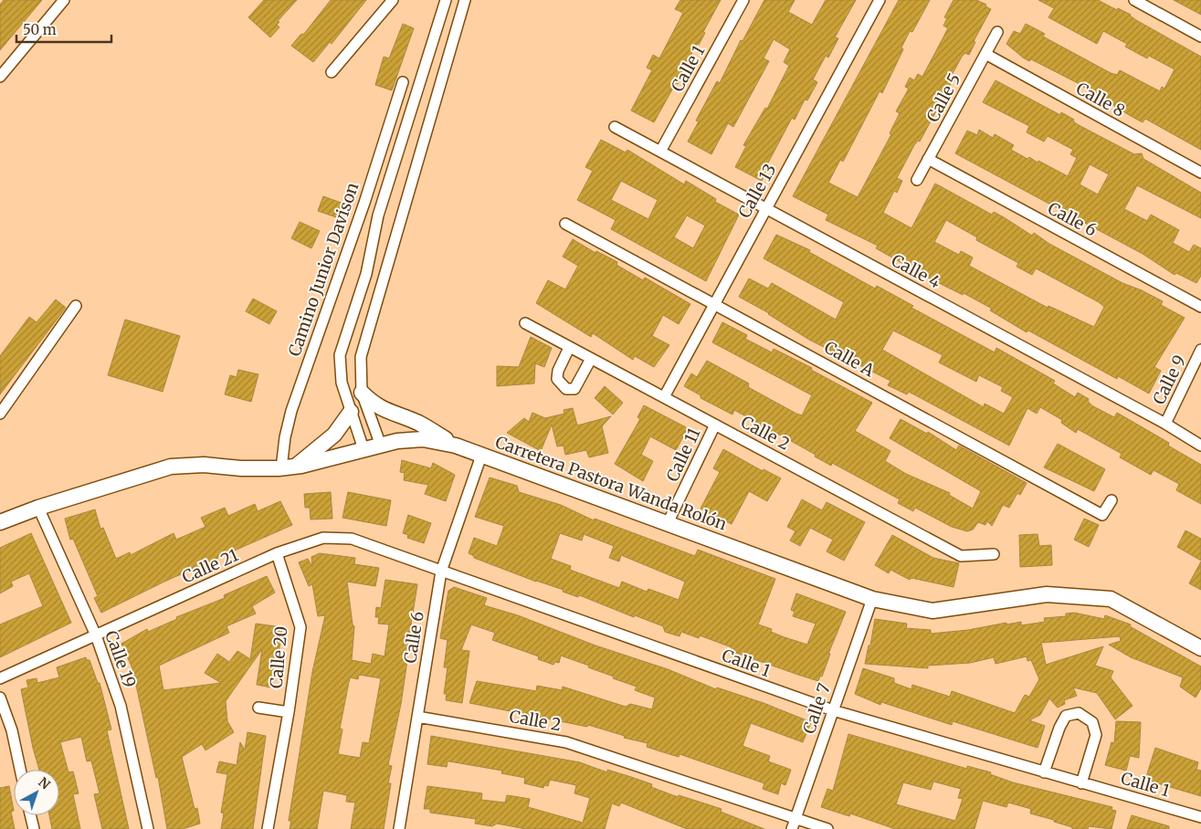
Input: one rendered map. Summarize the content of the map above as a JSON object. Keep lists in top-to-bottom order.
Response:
{
  "streets": {
    "street": [
      "Calle 1",
      "Calle 5",
      "Calle 8",
      "Calle 13",
      "Calle 6",
      "Camino Junior Davison",
      "Calle 4",
      "Calle A",
      "Calle 9",
      "Calle 2",
      "Calle 11",
      "Carretera Pastora Wanda Rolón",
      "Calle 21",
      "Calle 20",
      "Calle 19",
      "Calle 7"
    ]
  },
  "crossings": [
    ["Calle 1", "Calle 6"],
    ["Calle 1", "Calle 4"],
    ["Calle 1", "Calle 21"],
    ["Calle 1", "Calle 7"],
    ["Calle 5", "Calle 8"],
    ["Calle 5", "Calle 6"],
    ["Calle 13", "Calle 4"],
    ["Calle 13", "Calle A"],
    ["Calle 13", "Calle 2"],
    ["Calle 6", "Calle 2"],
    ["Calle 6", "Carretera Pastora Wanda Rolón"],
    ["Calle 6", "Calle 21"],
    ["Camino Junior Davison", "Carretera Pastora Wanda Rolón"],
    ["Calle 4", "Calle 9"],
    ["Calle 2", "Calle 11"],
    ["Calle 2", "Calle 7"],
    ["Calle 11", "Carretera Pastora Wanda Rolón"],
    ["Carretera Pastora Wanda Rolón", "Calle 19"],
    ["Carretera Pastora Wanda Rolón", "Calle 7"],
    ["Calle 21", "Calle 20"],
    ["Calle 21", "Calle 19"]
  ],
  "scale_bar": "50 m",
  "north": "top right"
}
